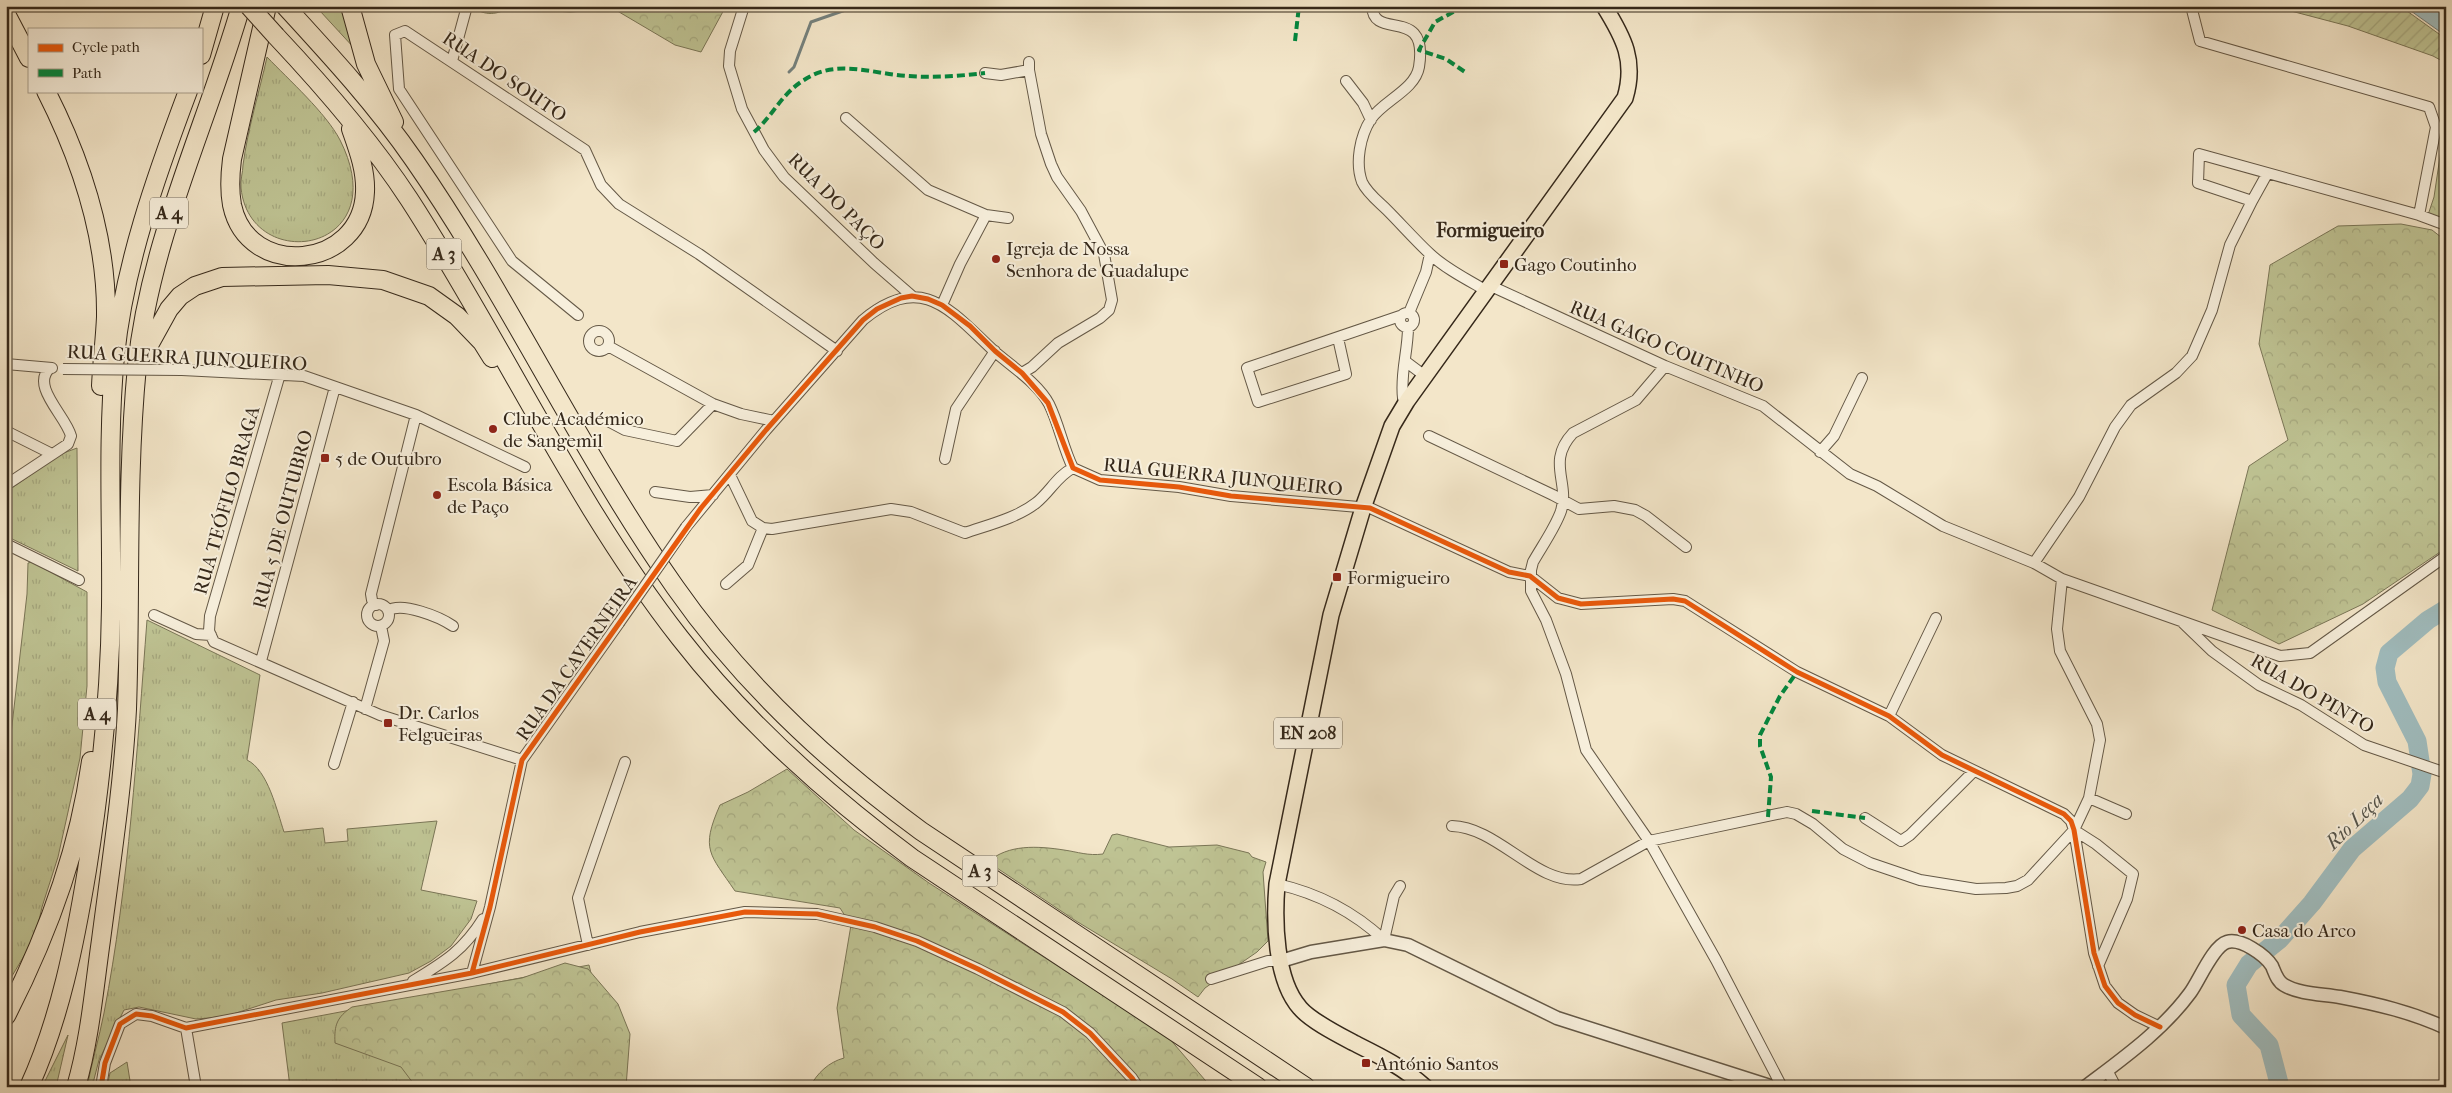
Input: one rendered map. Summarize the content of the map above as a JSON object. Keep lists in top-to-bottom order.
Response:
{
  "streets": {
    "highway": ["A 4", "A 3"],
    "main road": ["EN 208"],
    "street": [
      "RUA DO SOUTO",
      "RUA DO PAÇO",
      "RUA GAGO COUTINHO",
      "RUA GUERRA JUNQUEIRO",
      "RUA TEÓFILO BRAGA",
      "RUA 5 DE OUTUBRO",
      "RUA DA CAVERNEIRA",
      "RUA DO PINTO"
    ]
  },
  "crossings": [
    ["RUA GAGO COUTINHO", "RUA DO PINTO"],
    ["RUA GAGO COUTINHO", "EN 208"],
    ["RUA GUERRA JUNQUEIRO", "RUA TEÓFILO BRAGA"],
    ["RUA GUERRA JUNQUEIRO", "RUA 5 DE OUTUBRO"],
    ["RUA GUERRA JUNQUEIRO", "EN 208"]
  ],
  "districts": ["Formigueiro"],
  "water": ["Rio Leça"],
  "places": {
    "other": [
      "Igreja de Nossa Senhora de Guadalupe",
      "Clube Académico de Sangemil",
      "Escola Básica de Paço",
      "Casa do Arco"
    ],
    "transit": [
      "Gago Coutinho",
      "5 de Outubro",
      "Formigueiro",
      "Dr. Carlos Felgueiras",
      "António Santos"
    ]
  },
  "legend": ["Cycle path", "Path"]
}
